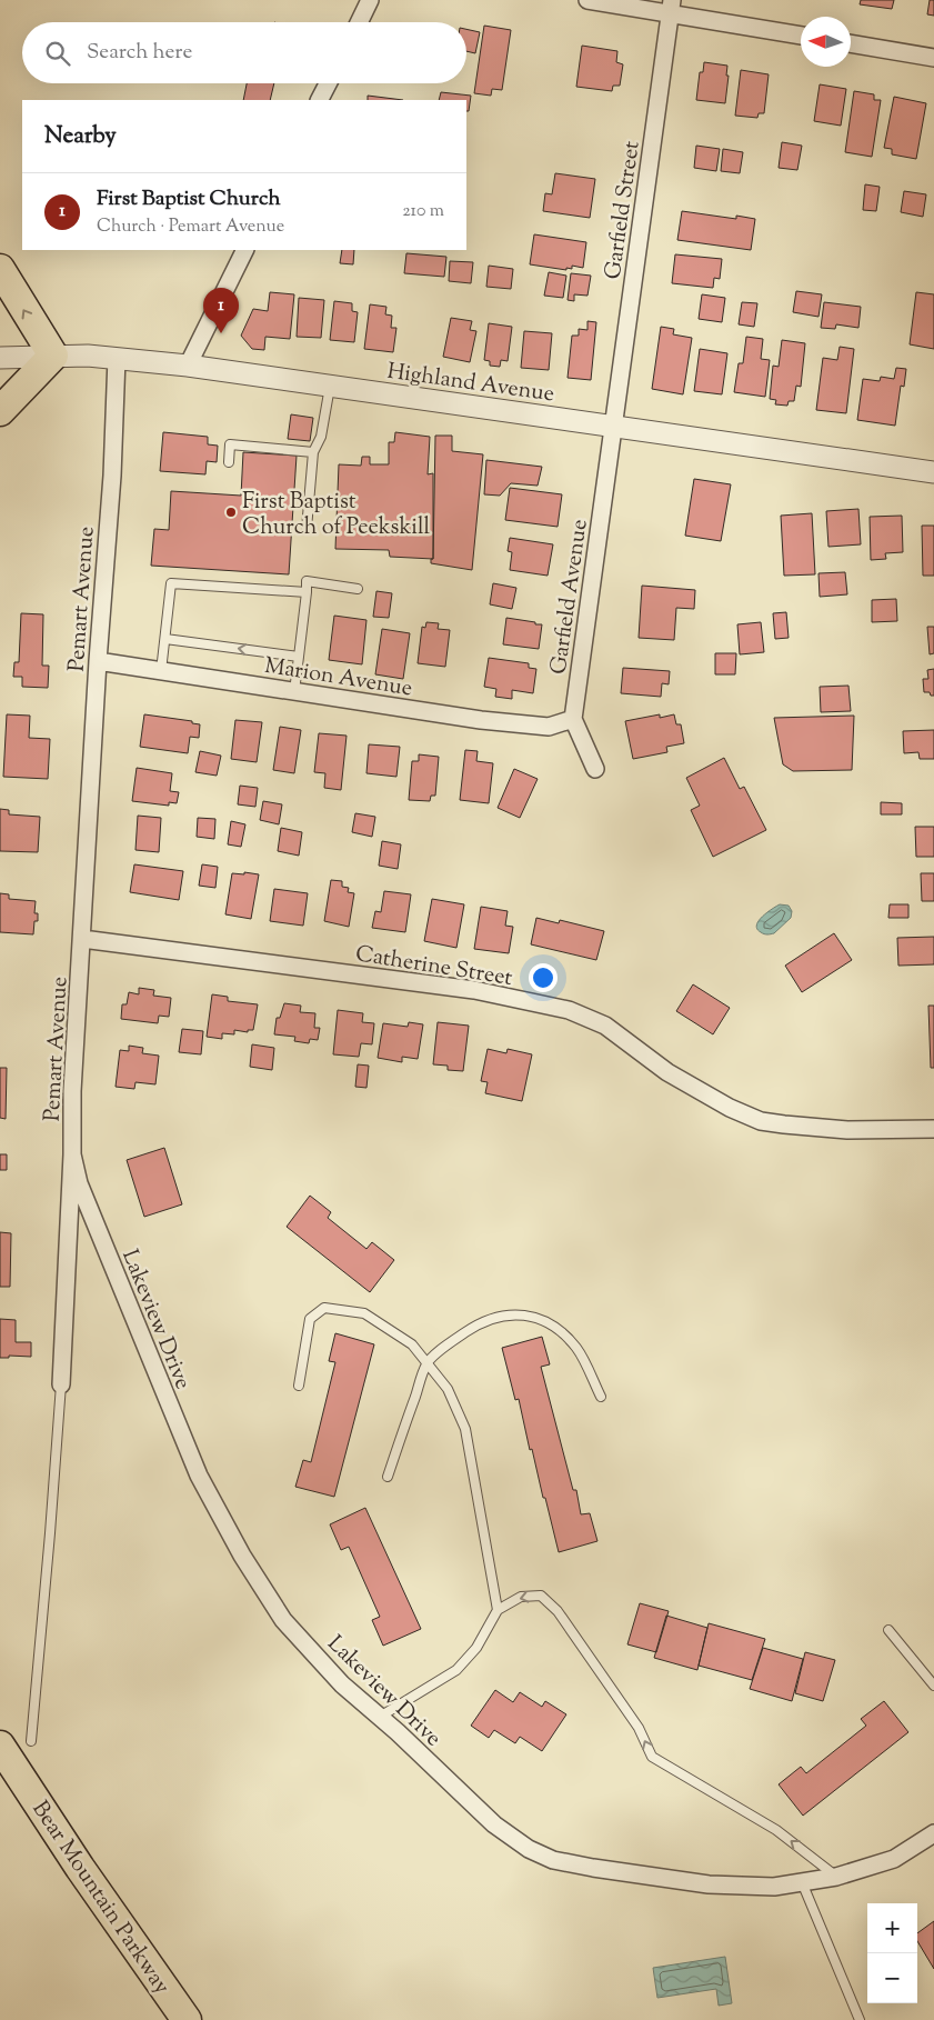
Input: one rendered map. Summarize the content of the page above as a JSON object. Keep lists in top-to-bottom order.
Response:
{
  "streets": {
    "highway": ["Bear Mountain Parkway"],
    "street": [
      "Garfield Street",
      "Highland Avenue",
      "Garfield Avenue",
      "Pemart Avenue",
      "Marion Avenue",
      "Catherine Street",
      "Lakeview Drive"
    ]
  },
  "crossings": [
    ["Garfield Street", "Highland Avenue"],
    ["Garfield Street", "Garfield Avenue"],
    ["Highland Avenue", "Garfield Avenue"],
    ["Highland Avenue", "Pemart Avenue"],
    ["Garfield Avenue", "Marion Avenue"],
    ["Pemart Avenue", "Marion Avenue"],
    ["Pemart Avenue", "Catherine Street"],
    ["Pemart Avenue", "Lakeview Drive"]
  ],
  "places": ["First Baptist Church of Peekskill"],
  "north": "left",
  "page": {
    "search": "Search here",
    "heading": "Nearby",
    "list": [
      {
        "mark": "1",
        "name": "First Baptist Church",
        "note": "Church · Pemart Avenue",
        "value": "210 m"
      }
    ],
    "pins": "1",
    "map_buttons": ["+", "−"]
  }
}
